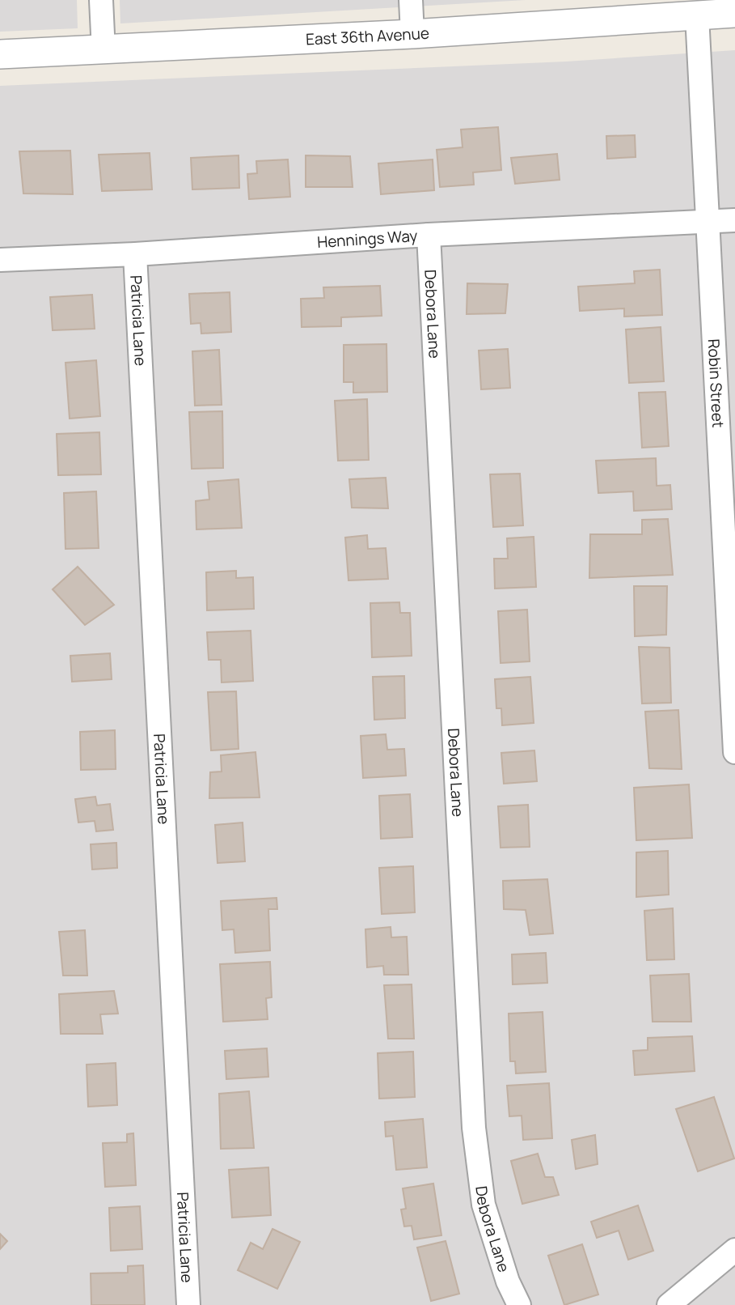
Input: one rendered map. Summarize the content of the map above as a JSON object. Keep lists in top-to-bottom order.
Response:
{
  "streets": {
    "street": [
      "East 36th Avenue",
      "Hennings Way",
      "Debora Lane",
      "Patricia Lane",
      "Robin Street"
    ]
  },
  "crossings": [
    ["East 36th Avenue", "Robin Street"],
    ["Hennings Way", "Debora Lane"],
    ["Hennings Way", "Patricia Lane"],
    ["Hennings Way", "Robin Street"]
  ]
}
